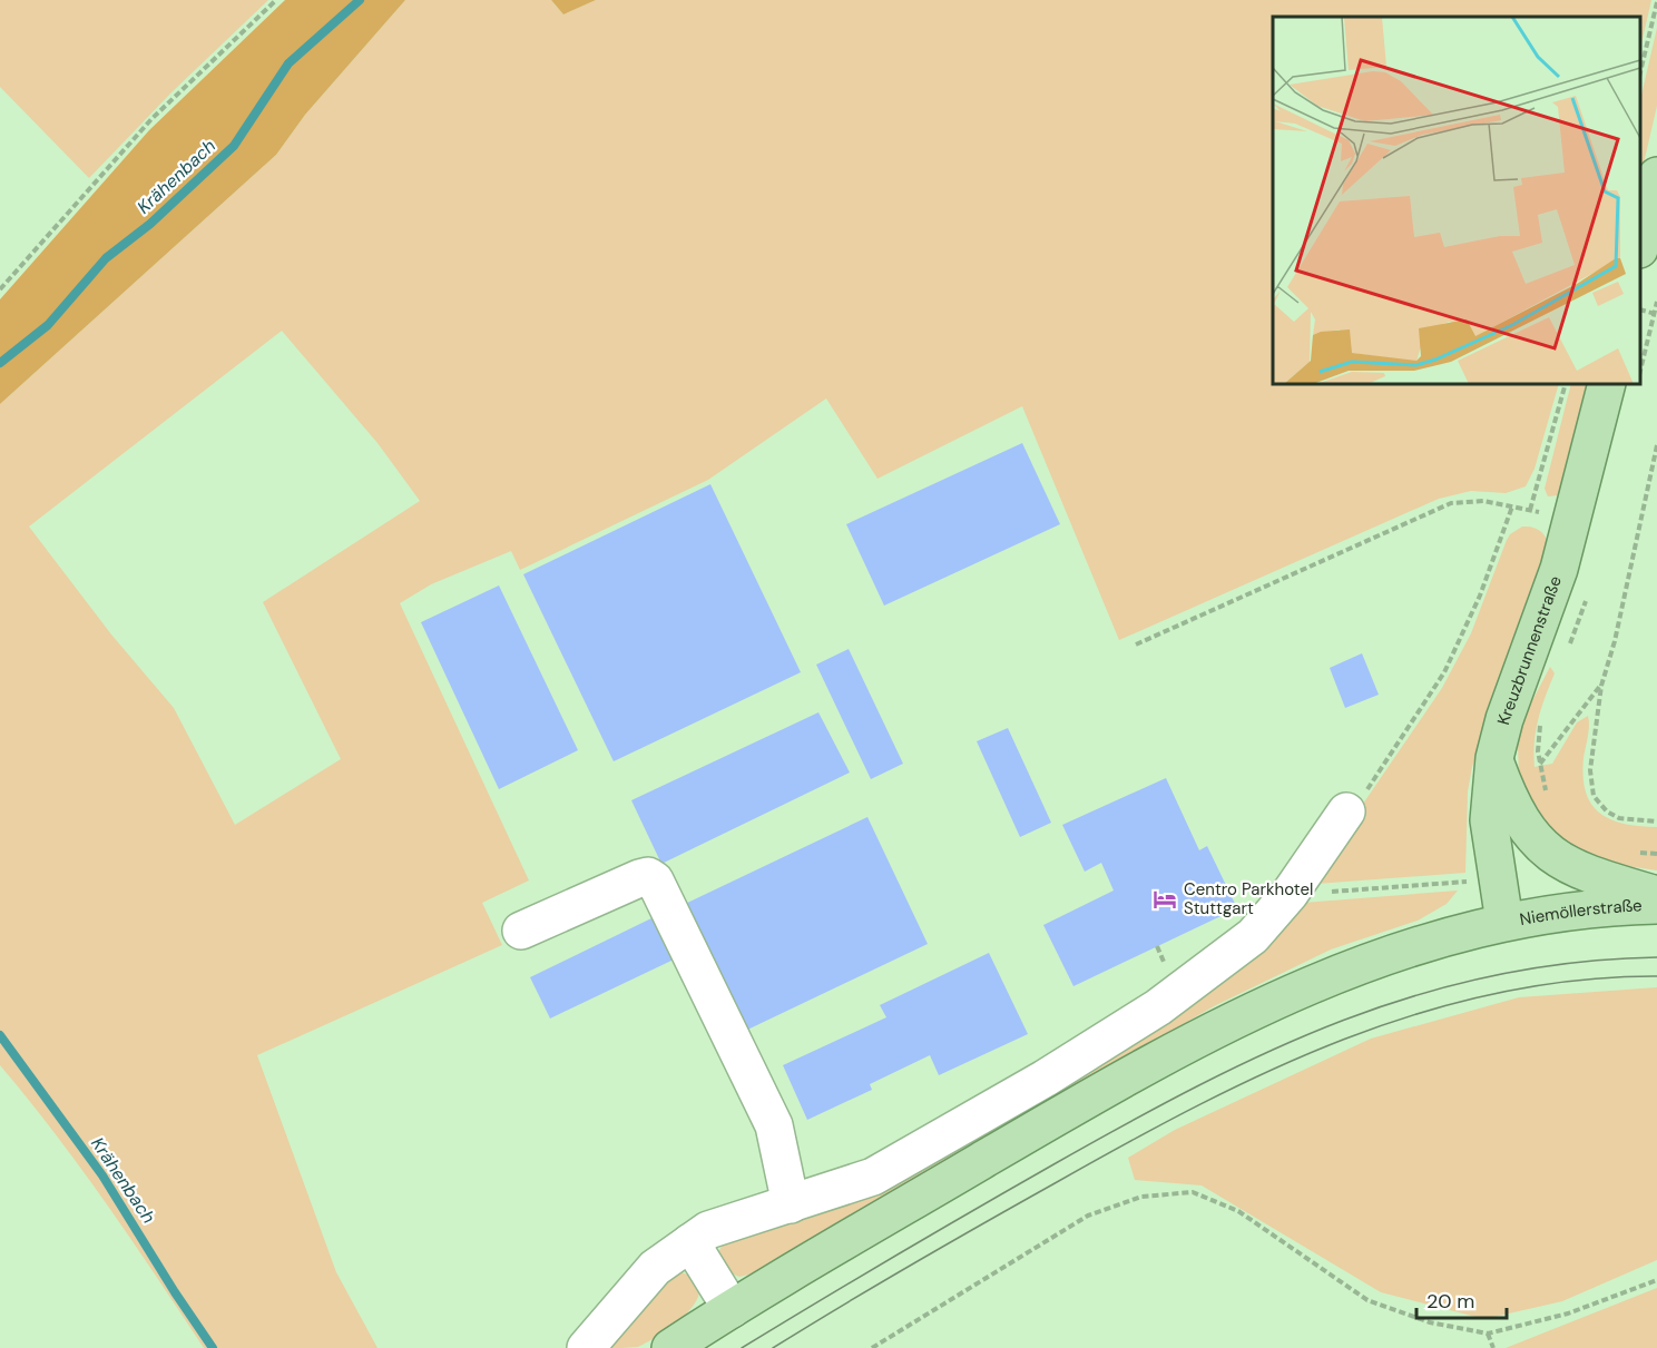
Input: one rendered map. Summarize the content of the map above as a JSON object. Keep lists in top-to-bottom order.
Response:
{
  "streets": {
    "main road": ["Kreuzbrunnenstraße", "Niemöllerstraße"]
  },
  "crossings": [
    ["Kreuzbrunnenstraße", "Niemöllerstraße"]
  ],
  "water": ["Krähenbach"],
  "places": {
    "hotel": ["Centro Parkhotel Stuttgart"]
  },
  "scale_bar": "20 m"
}
